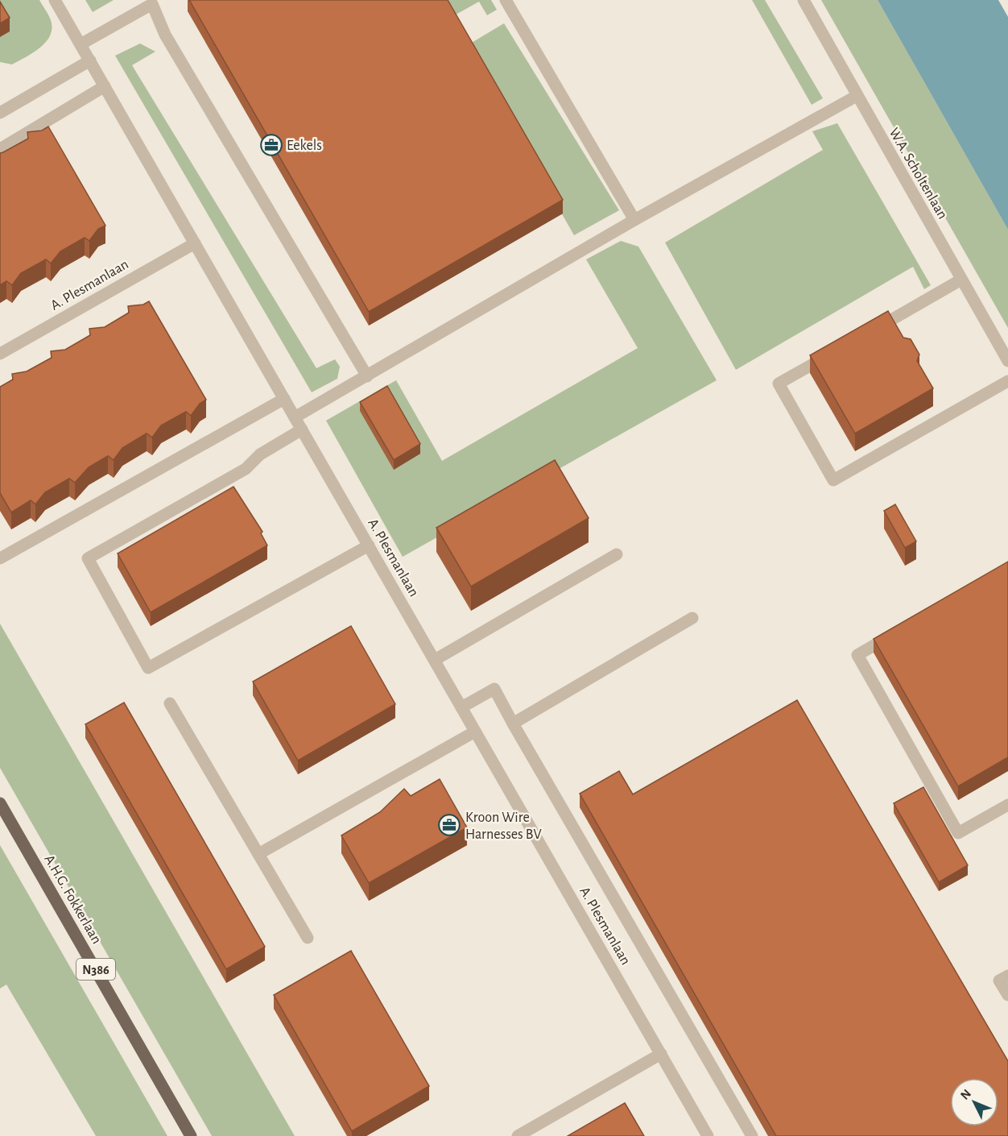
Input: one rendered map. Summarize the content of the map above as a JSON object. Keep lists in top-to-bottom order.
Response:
{
  "streets": {
    "main road": ["A.H.G. Fokkerlaan", "N386"],
    "street": ["W.A. Scholtenlaan", "A. Plesmanlaan"]
  },
  "places": {
    "office": ["Eekels", "Kroon Wire Harnesses BV"]
  },
  "north": "top left"
}
